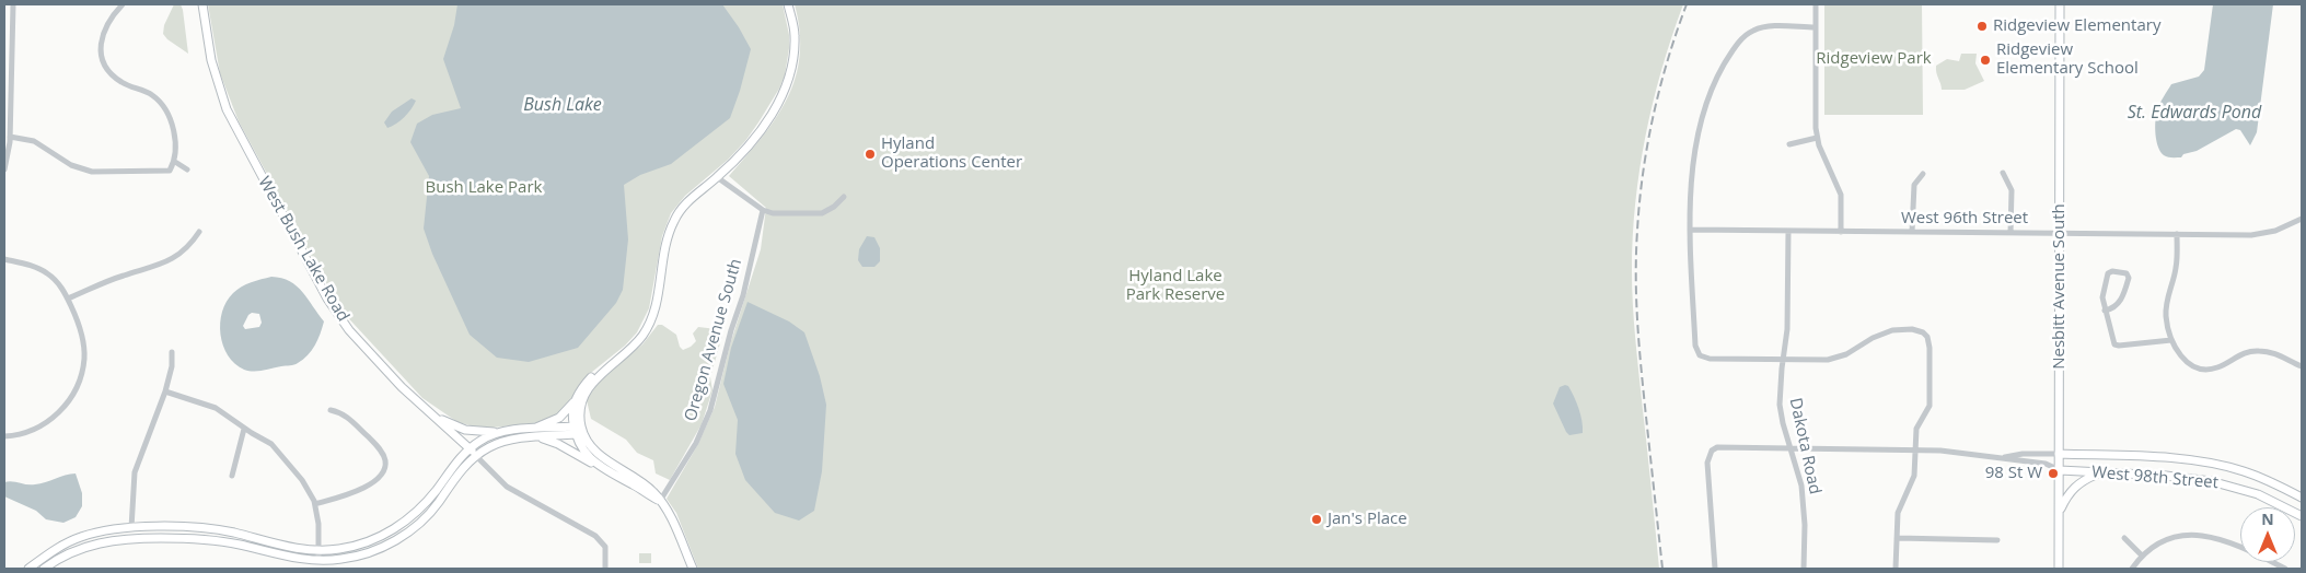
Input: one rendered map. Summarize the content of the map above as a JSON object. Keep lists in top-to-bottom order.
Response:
{
  "streets": {
    "street": [
      "West 96th Street",
      "West Bush Lake Road",
      "Nesbitt Avenue South",
      "Oregon Avenue South",
      "Dakota Road",
      "West 98th Street"
    ]
  },
  "crossings": [
    ["West 96th Street", "Nesbitt Avenue South"],
    ["West 96th Street", "Dakota Road"],
    ["Nesbitt Avenue South", "West 98th Street"],
    ["Dakota Road", "West 98th Street"]
  ],
  "water": ["Bush Lake", "St. Edwards Pond"],
  "parks": ["Ridgeview Park", "Bush Lake Park", "Hyland Lake Park Reserve"],
  "places": [
    "Ridgeview Elementary",
    "Ridgeview Elementary School",
    "Hyland Operations Center",
    "98 St W",
    "Jan's Place"
  ],
  "north": "top"
}
